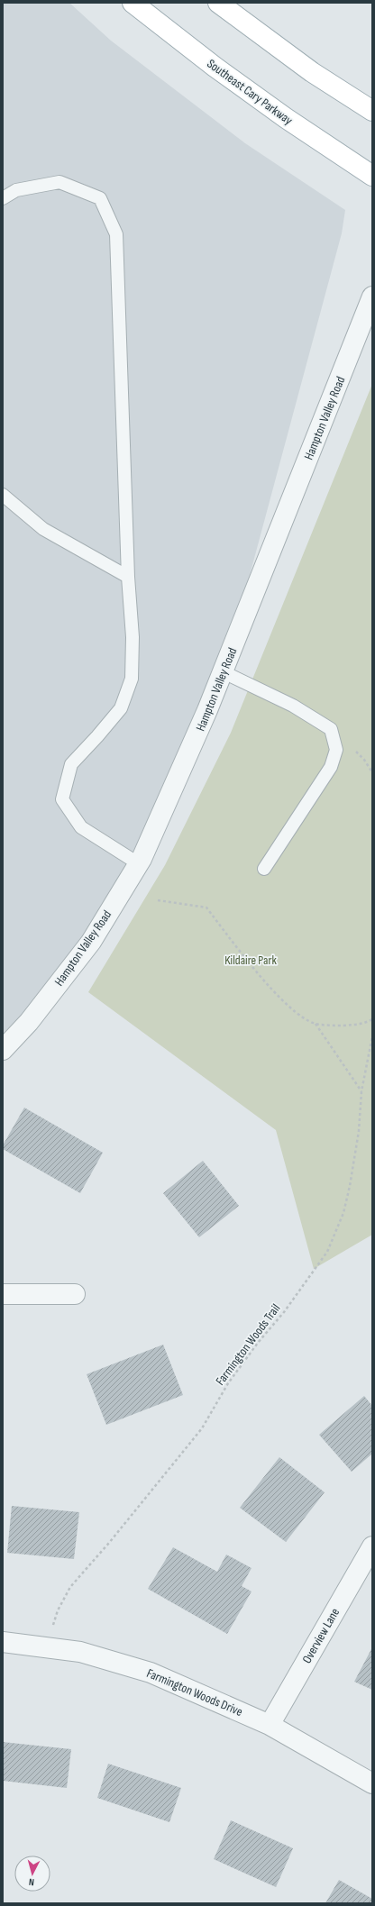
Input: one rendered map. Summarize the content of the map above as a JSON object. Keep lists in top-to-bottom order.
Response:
{
  "streets": {
    "main road": ["Southeast Cary Parkway"],
    "street": ["Hampton Valley Road", "Overview Lane", "Farmington Woods Drive"],
    "path": ["Farmington Woods Trail"]
  },
  "crossings": [
    ["Farmington Woods Trail", "Farmington Woods Drive"],
    ["Overview Lane", "Farmington Woods Drive"]
  ],
  "parks": ["Kildaire Park"],
  "north": "bottom"
}
